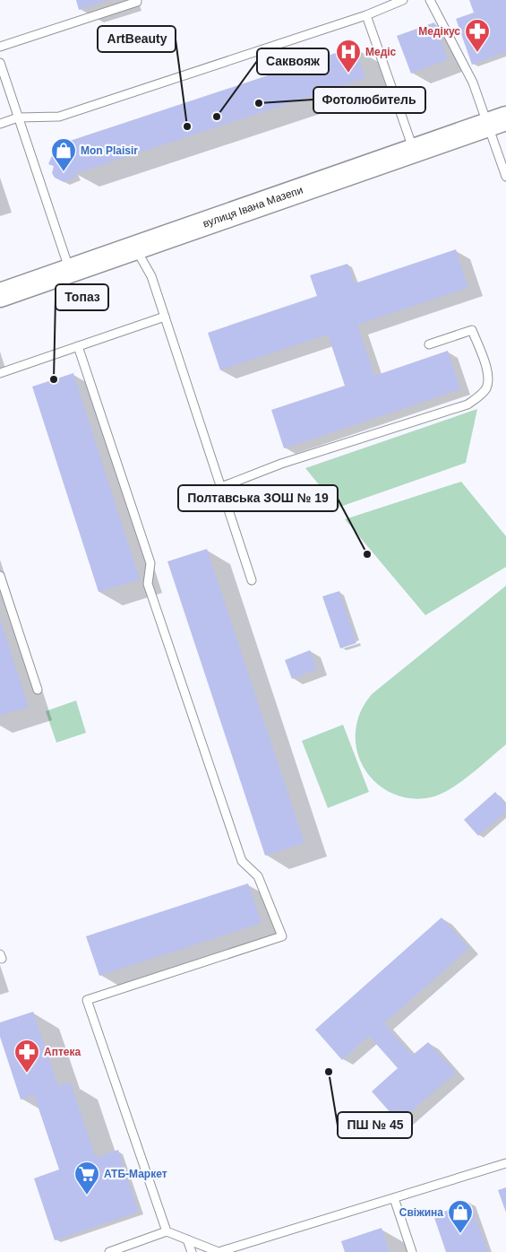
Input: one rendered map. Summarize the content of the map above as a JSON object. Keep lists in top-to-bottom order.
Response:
{
  "streets": {
    "main road": ["вулиця Івана Мазепи"]
  },
  "places": {
    "pharmacy": ["Медікус", "Аптека"],
    "hospital": ["Медіс"],
    "other": [
      "Фотолюбитель",
      "Саквояж",
      "ArtBeauty",
      "Топаз",
      "Полтавська ЗОШ № 19",
      "ПШ № 45"
    ],
    "shop": ["Mon Plaisir", "Свіжина"],
    "supermarket": ["АТБ-Маркет"]
  }
}
